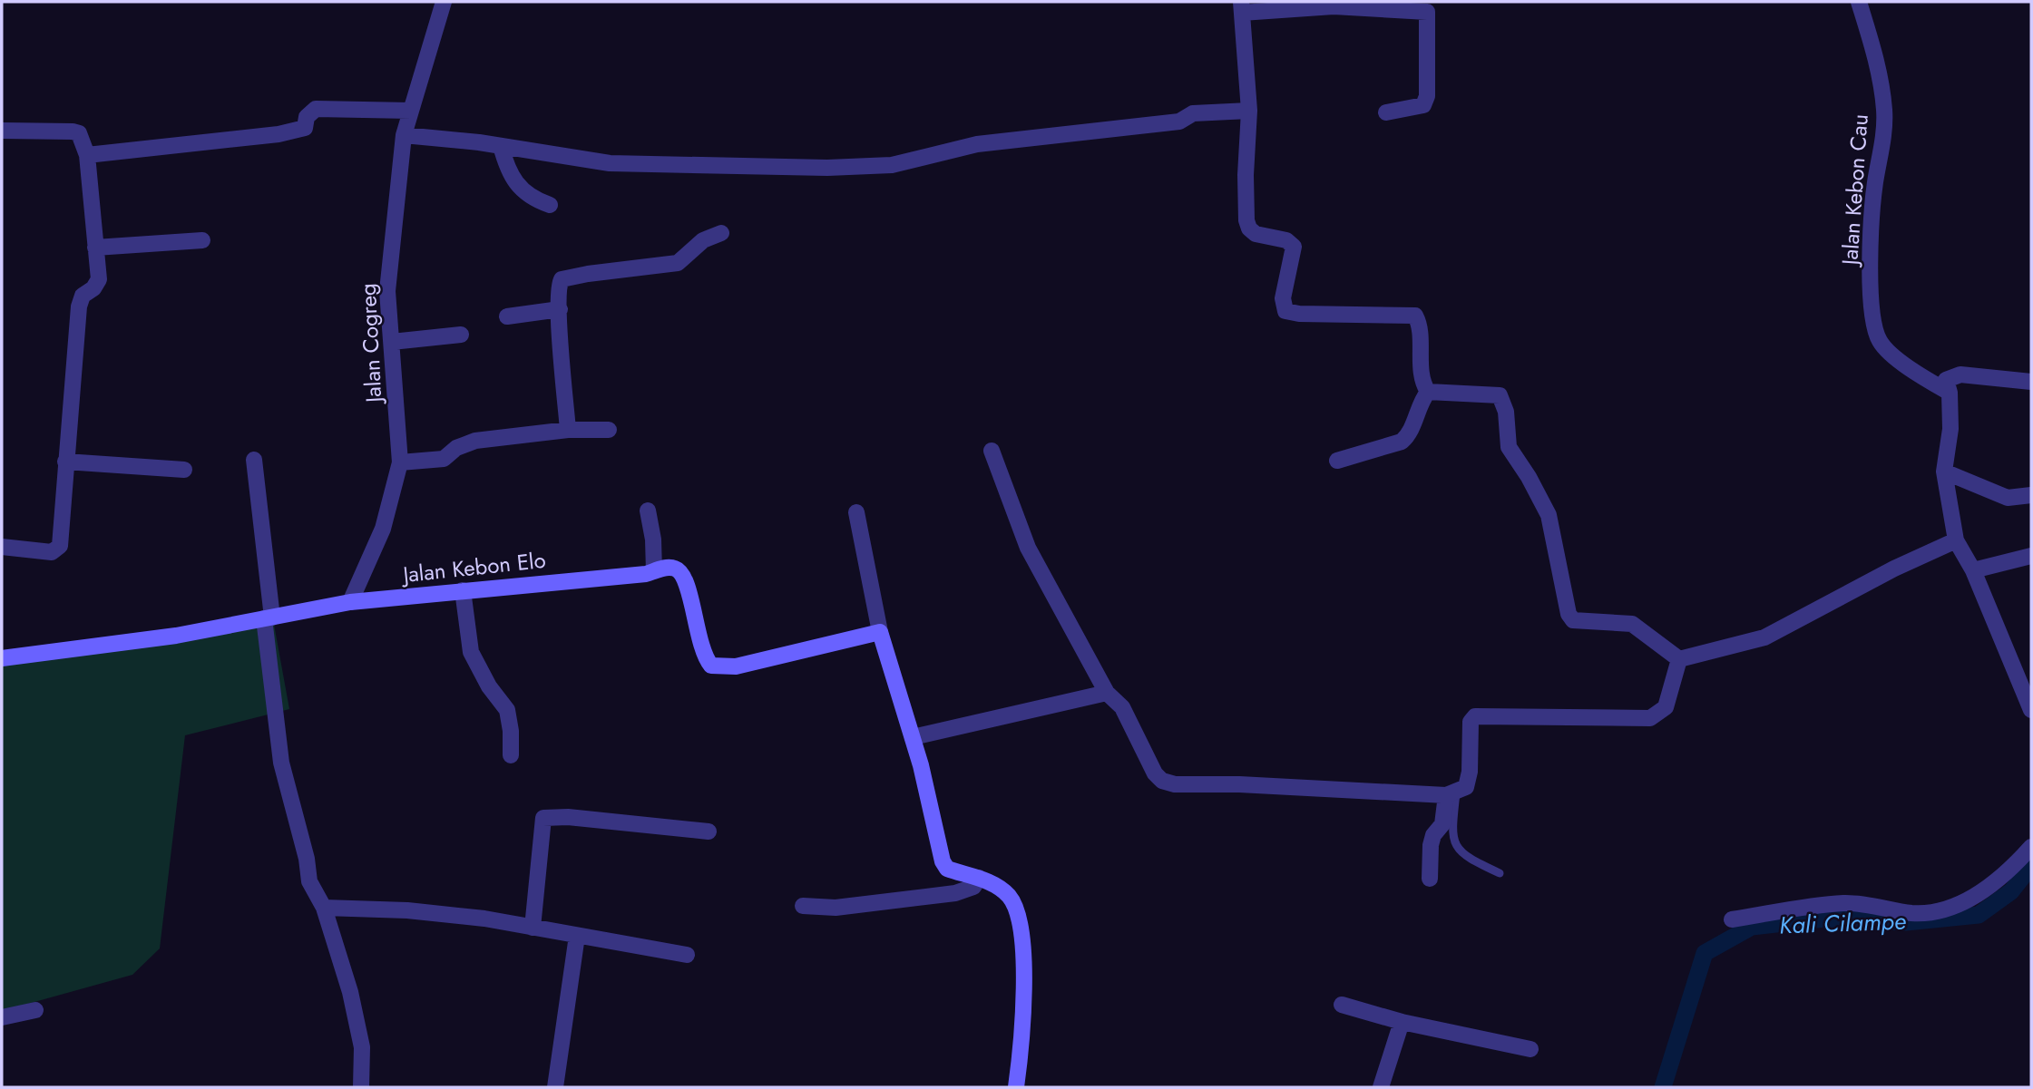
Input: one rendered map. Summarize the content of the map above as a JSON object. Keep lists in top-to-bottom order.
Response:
{
  "streets": {
    "street": ["Jalan Kebon Cau", "Jalan Cogreg", "Jalan Kebon Elo"]
  },
  "crossings": [
    ["Jalan Cogreg", "Jalan Kebon Elo"]
  ],
  "water": ["Kali Cilampe"]
}
